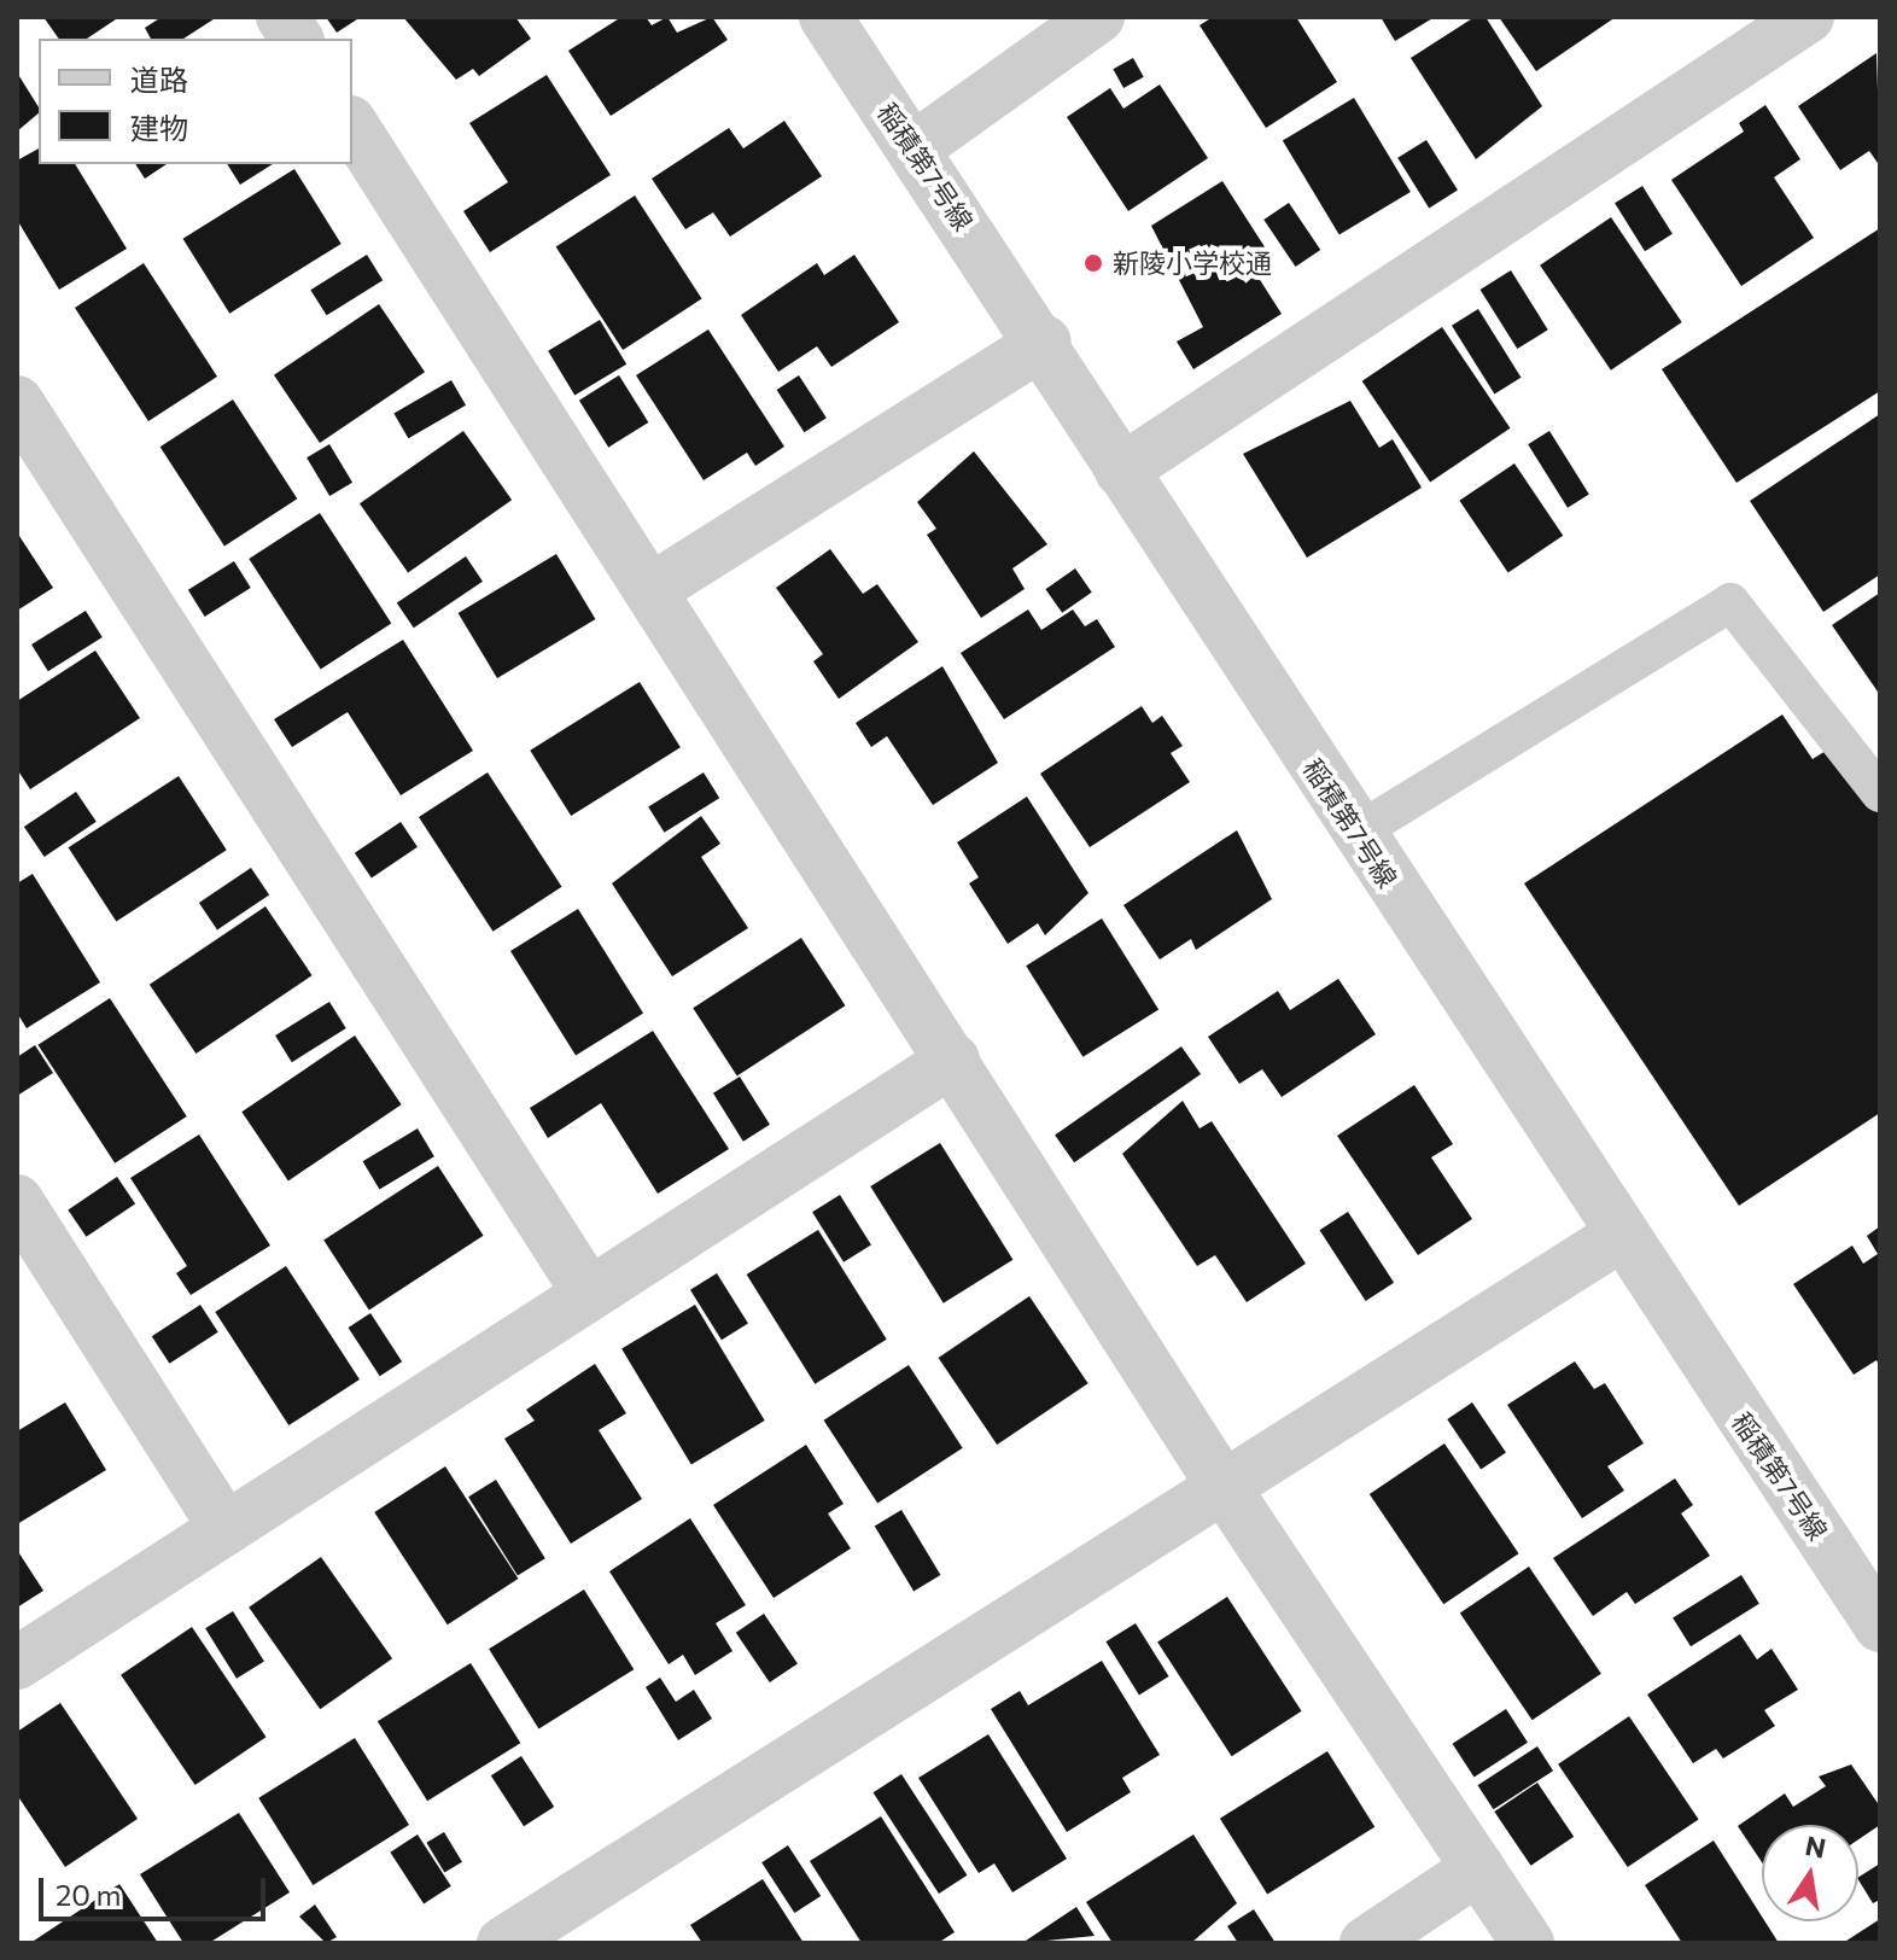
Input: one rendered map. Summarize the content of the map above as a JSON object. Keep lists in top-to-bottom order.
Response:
{
  "streets": {
    "street": ["稲積第7号線"]
  },
  "places": ["新陵小学校通"],
  "legend": ["道路", "建物"],
  "scale_bar": "20 m",
  "north": "top"
}
